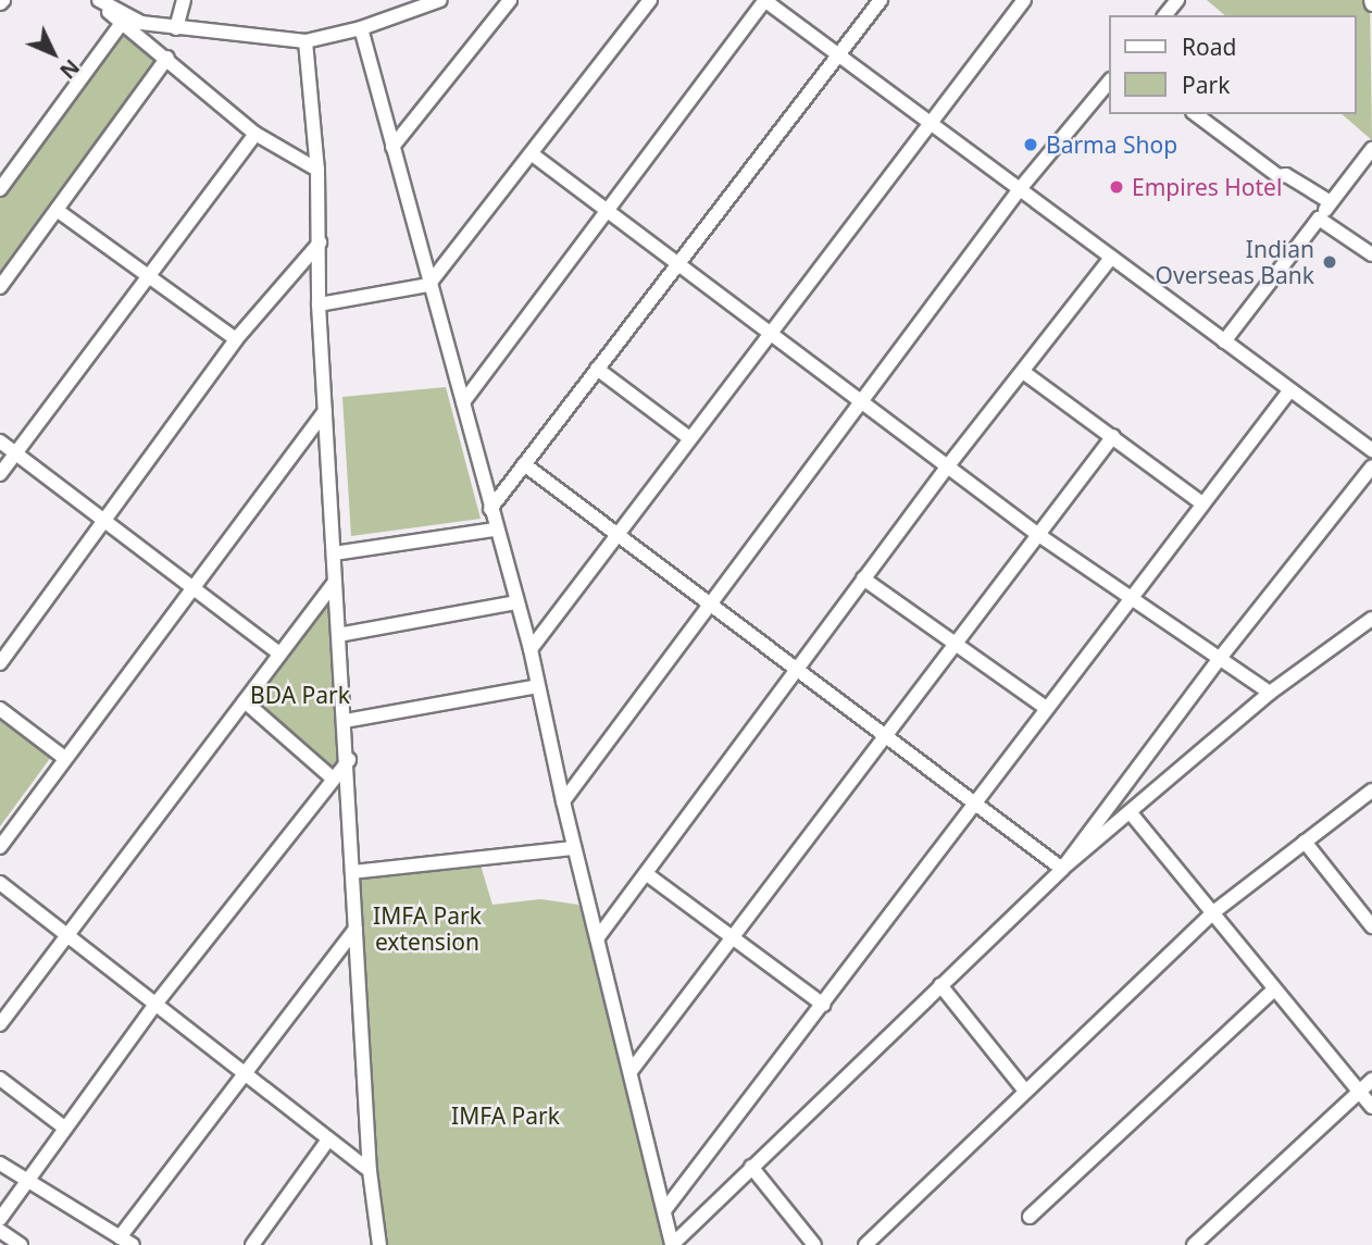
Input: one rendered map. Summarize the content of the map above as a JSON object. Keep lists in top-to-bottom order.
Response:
{
  "parks": ["BDA Park", "IMFA Park extension", "IMFA Park"],
  "places": ["Barma Shop", "Empires Hotel", "Indian Overseas Bank"],
  "legend": ["Road", "Park"],
  "north": "bottom right"
}
